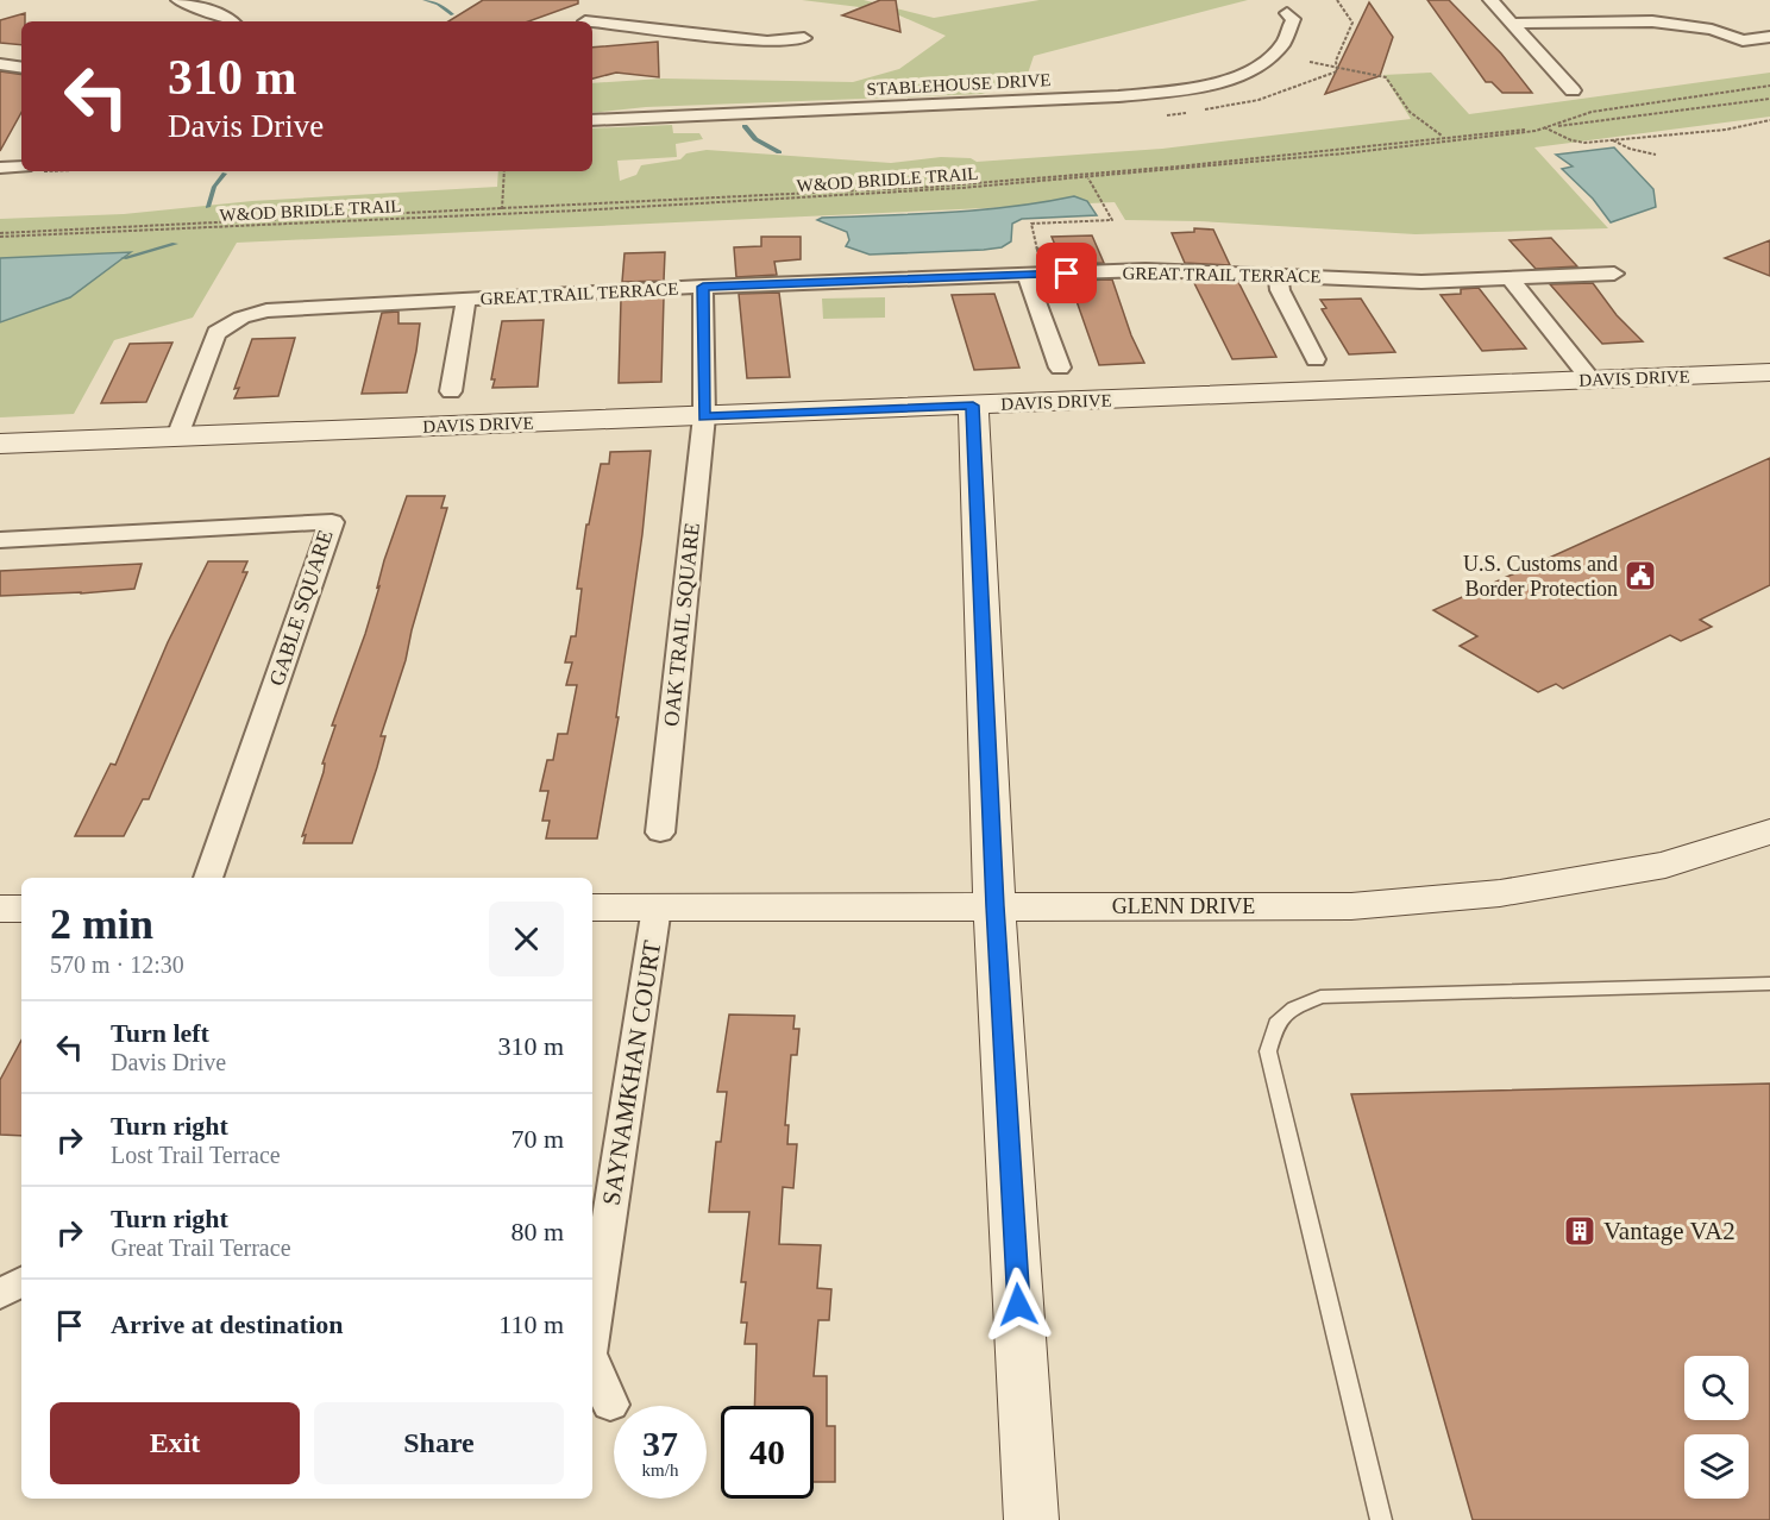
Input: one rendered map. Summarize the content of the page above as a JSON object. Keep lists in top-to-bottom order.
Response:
{
  "streets": {
    "street": [
      "STABLEHOUSE DRIVE",
      "GREAT TRAIL TERRACE",
      "DAVIS DRIVE",
      "GABLE SQUARE",
      "OAK TRAIL SQUARE",
      "GLENN DRIVE",
      "SAYNAMKHAN COURT"
    ],
    "path": ["W&OD BRIDLE TRAIL"]
  },
  "crossings": [
    ["GREAT TRAIL TERRACE", "DAVIS DRIVE"],
    ["GREAT TRAIL TERRACE", "OAK TRAIL SQUARE"],
    ["DAVIS DRIVE", "OAK TRAIL SQUARE"],
    ["GLENN DRIVE", "SAYNAMKHAN COURT"]
  ],
  "places": {
    "public building": ["U.S. Customs and Border Protection"],
    "building": ["Vantage VA2"]
  },
  "page": {
    "turn": ["310 m", "Davis Drive"],
    "heading": ["2 min", "570 m · 12:30"],
    "list": [
      {
        "name": "Turn left",
        "note": "Davis Drive",
        "value": "310 m"
      },
      {
        "name": "Turn right",
        "note": "Lost Trail Terrace",
        "value": "70 m"
      },
      {
        "name": "Turn right",
        "note": "Great Trail Terrace",
        "value": "80 m"
      },
      {
        "name": "Arrive at destination",
        "value": "110 m"
      }
    ],
    "buttons": ["Exit", "Share"],
    "speed": "37 km/h",
    "limit": "40"
  }
}
